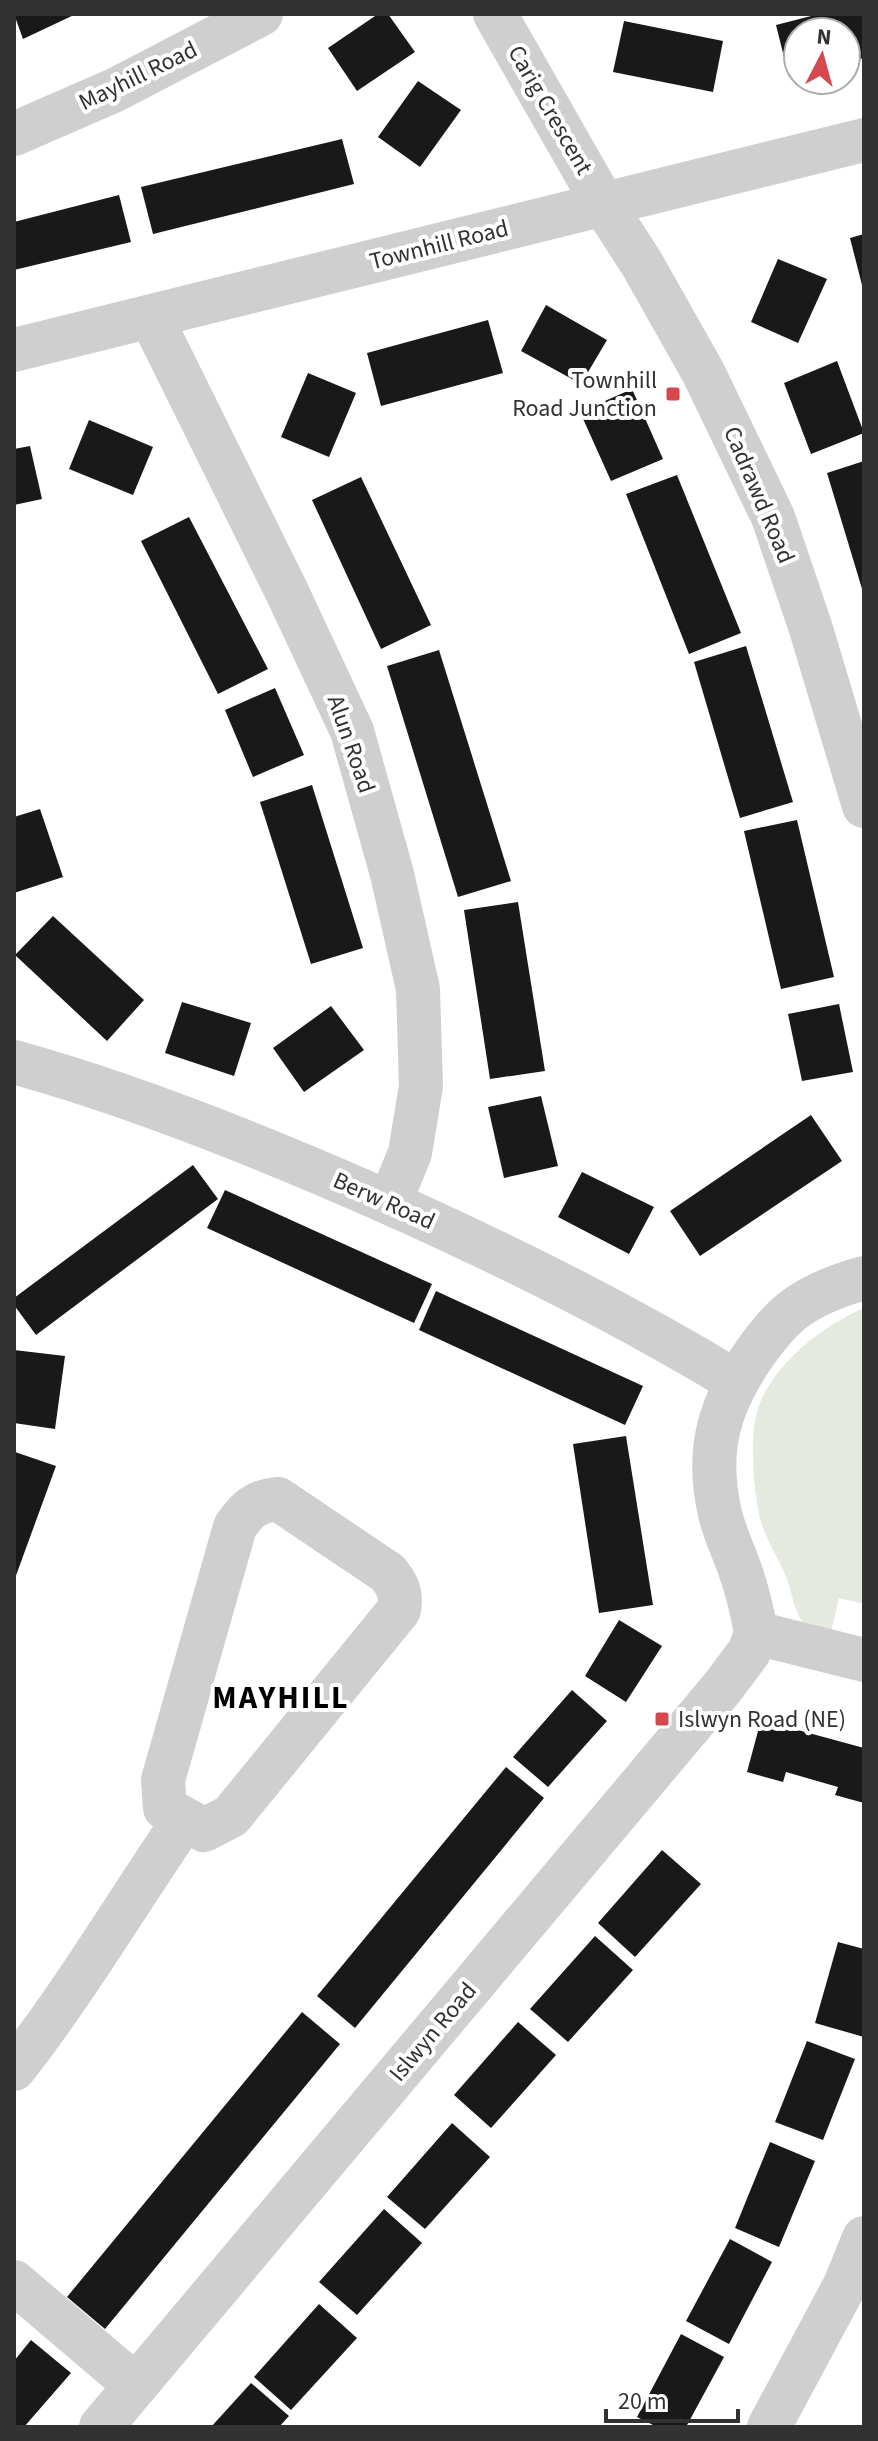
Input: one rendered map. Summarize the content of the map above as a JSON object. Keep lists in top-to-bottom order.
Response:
{
  "streets": {
    "street": [
      "Mayhill Road",
      "Carig Crescent",
      "Townhill Road",
      "Cadrawd Road",
      "Alun Road",
      "Berw Road",
      "Islwyn Road"
    ]
  },
  "crossings": [
    ["Carig Crescent", "Townhill Road"],
    ["Carig Crescent", "Cadrawd Road"],
    ["Townhill Road", "Cadrawd Road"],
    ["Townhill Road", "Alun Road"],
    ["Alun Road", "Berw Road"]
  ],
  "districts": ["MAYHILL"],
  "places": {
    "transit": ["Townhill Road Junction", "Islwyn Road (NE)"]
  },
  "scale_bar": "20 m",
  "north": "top"
}
